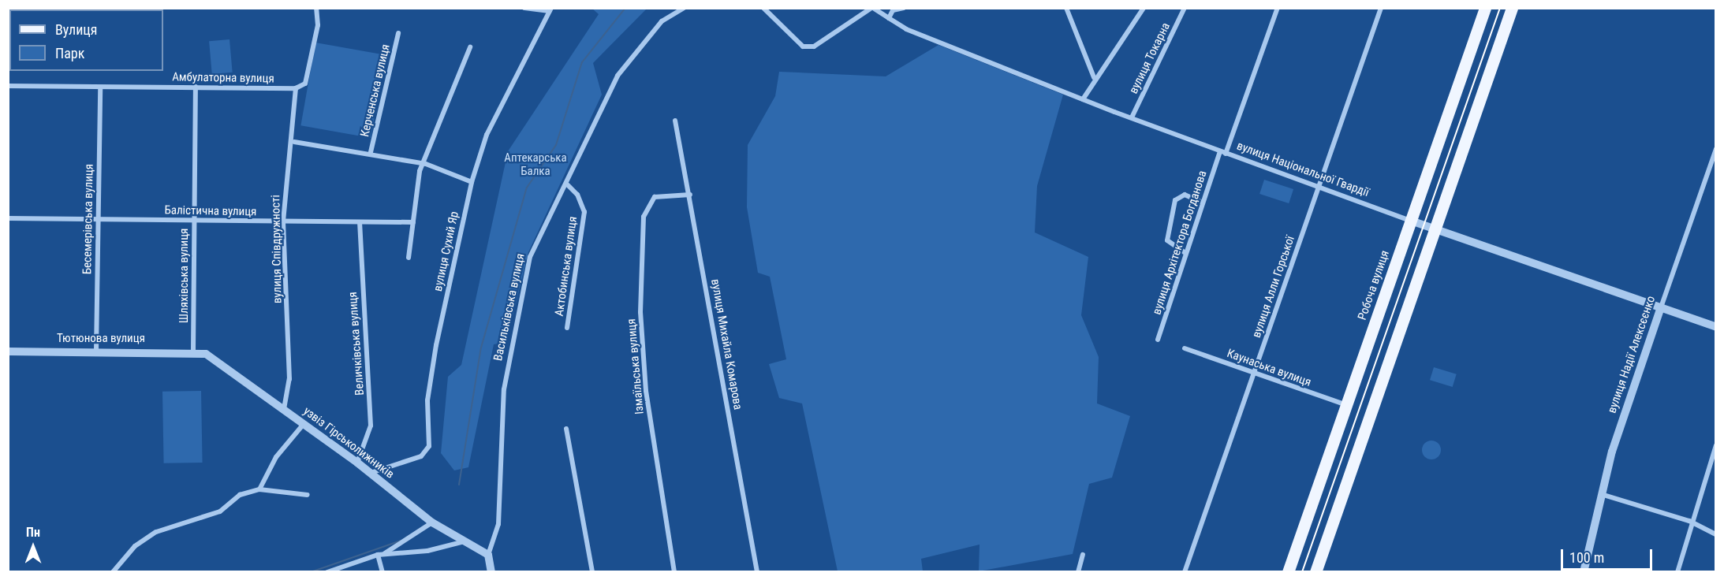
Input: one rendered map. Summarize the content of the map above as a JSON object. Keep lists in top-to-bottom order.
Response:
{
  "streets": {
    "main road": ["Робоча вулиця"],
    "street": [
      "вулиця Токарна",
      "Амбулаторна вулиця",
      "Керченська вулиця",
      "вулиця Національної Гвардії",
      "Балістична вулиця",
      "Бесемерівська вулиця",
      "вулиця Архітектора Богданова",
      "вулиця Співдружності",
      "вулиця Сухий Яр",
      "Актобинська вулиця",
      "Шляхівська вулиця",
      "вулиця Алли Горської",
      "Васильківська вулиця",
      "Тютюнова вулиця",
      "Величківська вулиця",
      "вулиця Михайла Комарова",
      "вулиця Надії Алексєєнко",
      "Ізмаїльська вулиця",
      "Каунаська вулиця",
      "узвіз Гірськолижників"
    ]
  },
  "crossings": [
    ["вулиця Токарна", "вулиця Національної Гвардії"],
    ["Амбулаторна вулиця", "Бесемерівська вулиця"],
    ["Амбулаторна вулиця", "вулиця Співдружності"],
    ["Амбулаторна вулиця", "Шляхівська вулиця"],
    ["Керченська вулиця", "вулиця Співдружності"],
    ["Керченська вулиця", "вулиця Сухий Яр"],
    ["вулиця Національної Гвардії", "вулиця Архітектора Богданова"],
    ["вулиця Національної Гвардії", "Робоча вулиця"],
    ["вулиця Національної Гвардії", "вулиця Алли Горської"],
    ["вулиця Національної Гвардії", "вулиця Надії Алексєєнко"],
    ["Балістична вулиця", "Бесемерівська вулиця"],
    ["Балістична вулиця", "вулиця Співдружності"],
    ["Балістична вулиця", "Шляхівська вулиця"],
    ["Балістична вулиця", "Величківська вулиця"],
    ["Бесемерівська вулиця", "Тютюнова вулиця"],
    ["вулиця Співдружності", "узвіз Гірськолижників"],
    ["вулиця Сухий Яр", "узвіз Гірськолижників"],
    ["Актобинська вулиця", "Васильківська вулиця"],
    ["Шляхівська вулиця", "Тютюнова вулиця"],
    ["Шляхівська вулиця", "узвіз Гірськолижників"],
    ["Робоча вулиця", "Каунаська вулиця"],
    ["вулиця Алли Горської", "Каунаська вулиця"],
    ["Васильківська вулиця", "узвіз Гірськолижників"],
    ["Тютюнова вулиця", "узвіз Гірськолижників"],
    ["Величківська вулиця", "узвіз Гірськолижників"],
    ["вулиця Михайла Комарова", "Ізмаїльська вулиця"]
  ],
  "parks": ["Аптекарська Балка"],
  "legend": ["Вулиця", "Парк"],
  "scale_bar": "100 m",
  "north": "top"
}
